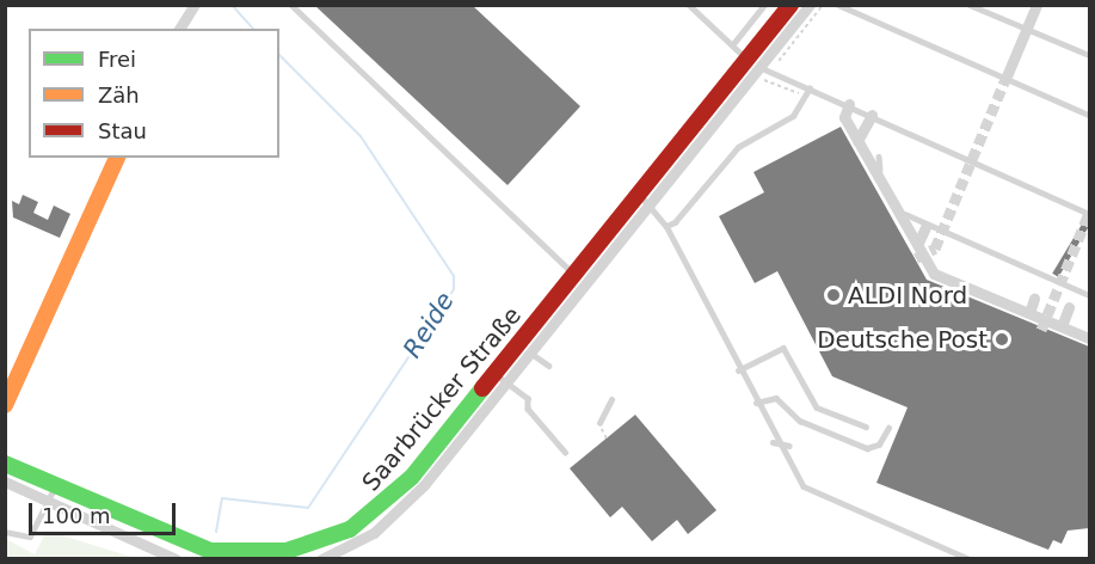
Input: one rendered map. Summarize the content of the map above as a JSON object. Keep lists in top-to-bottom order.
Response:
{
  "streets": {
    "street": ["Saarbrücker Straße"]
  },
  "water": ["Reide"],
  "places": ["ALDI Nord", "Deutsche Post"],
  "legend": ["Frei", "Zäh", "Stau"],
  "scale_bar": "100 m"
}
